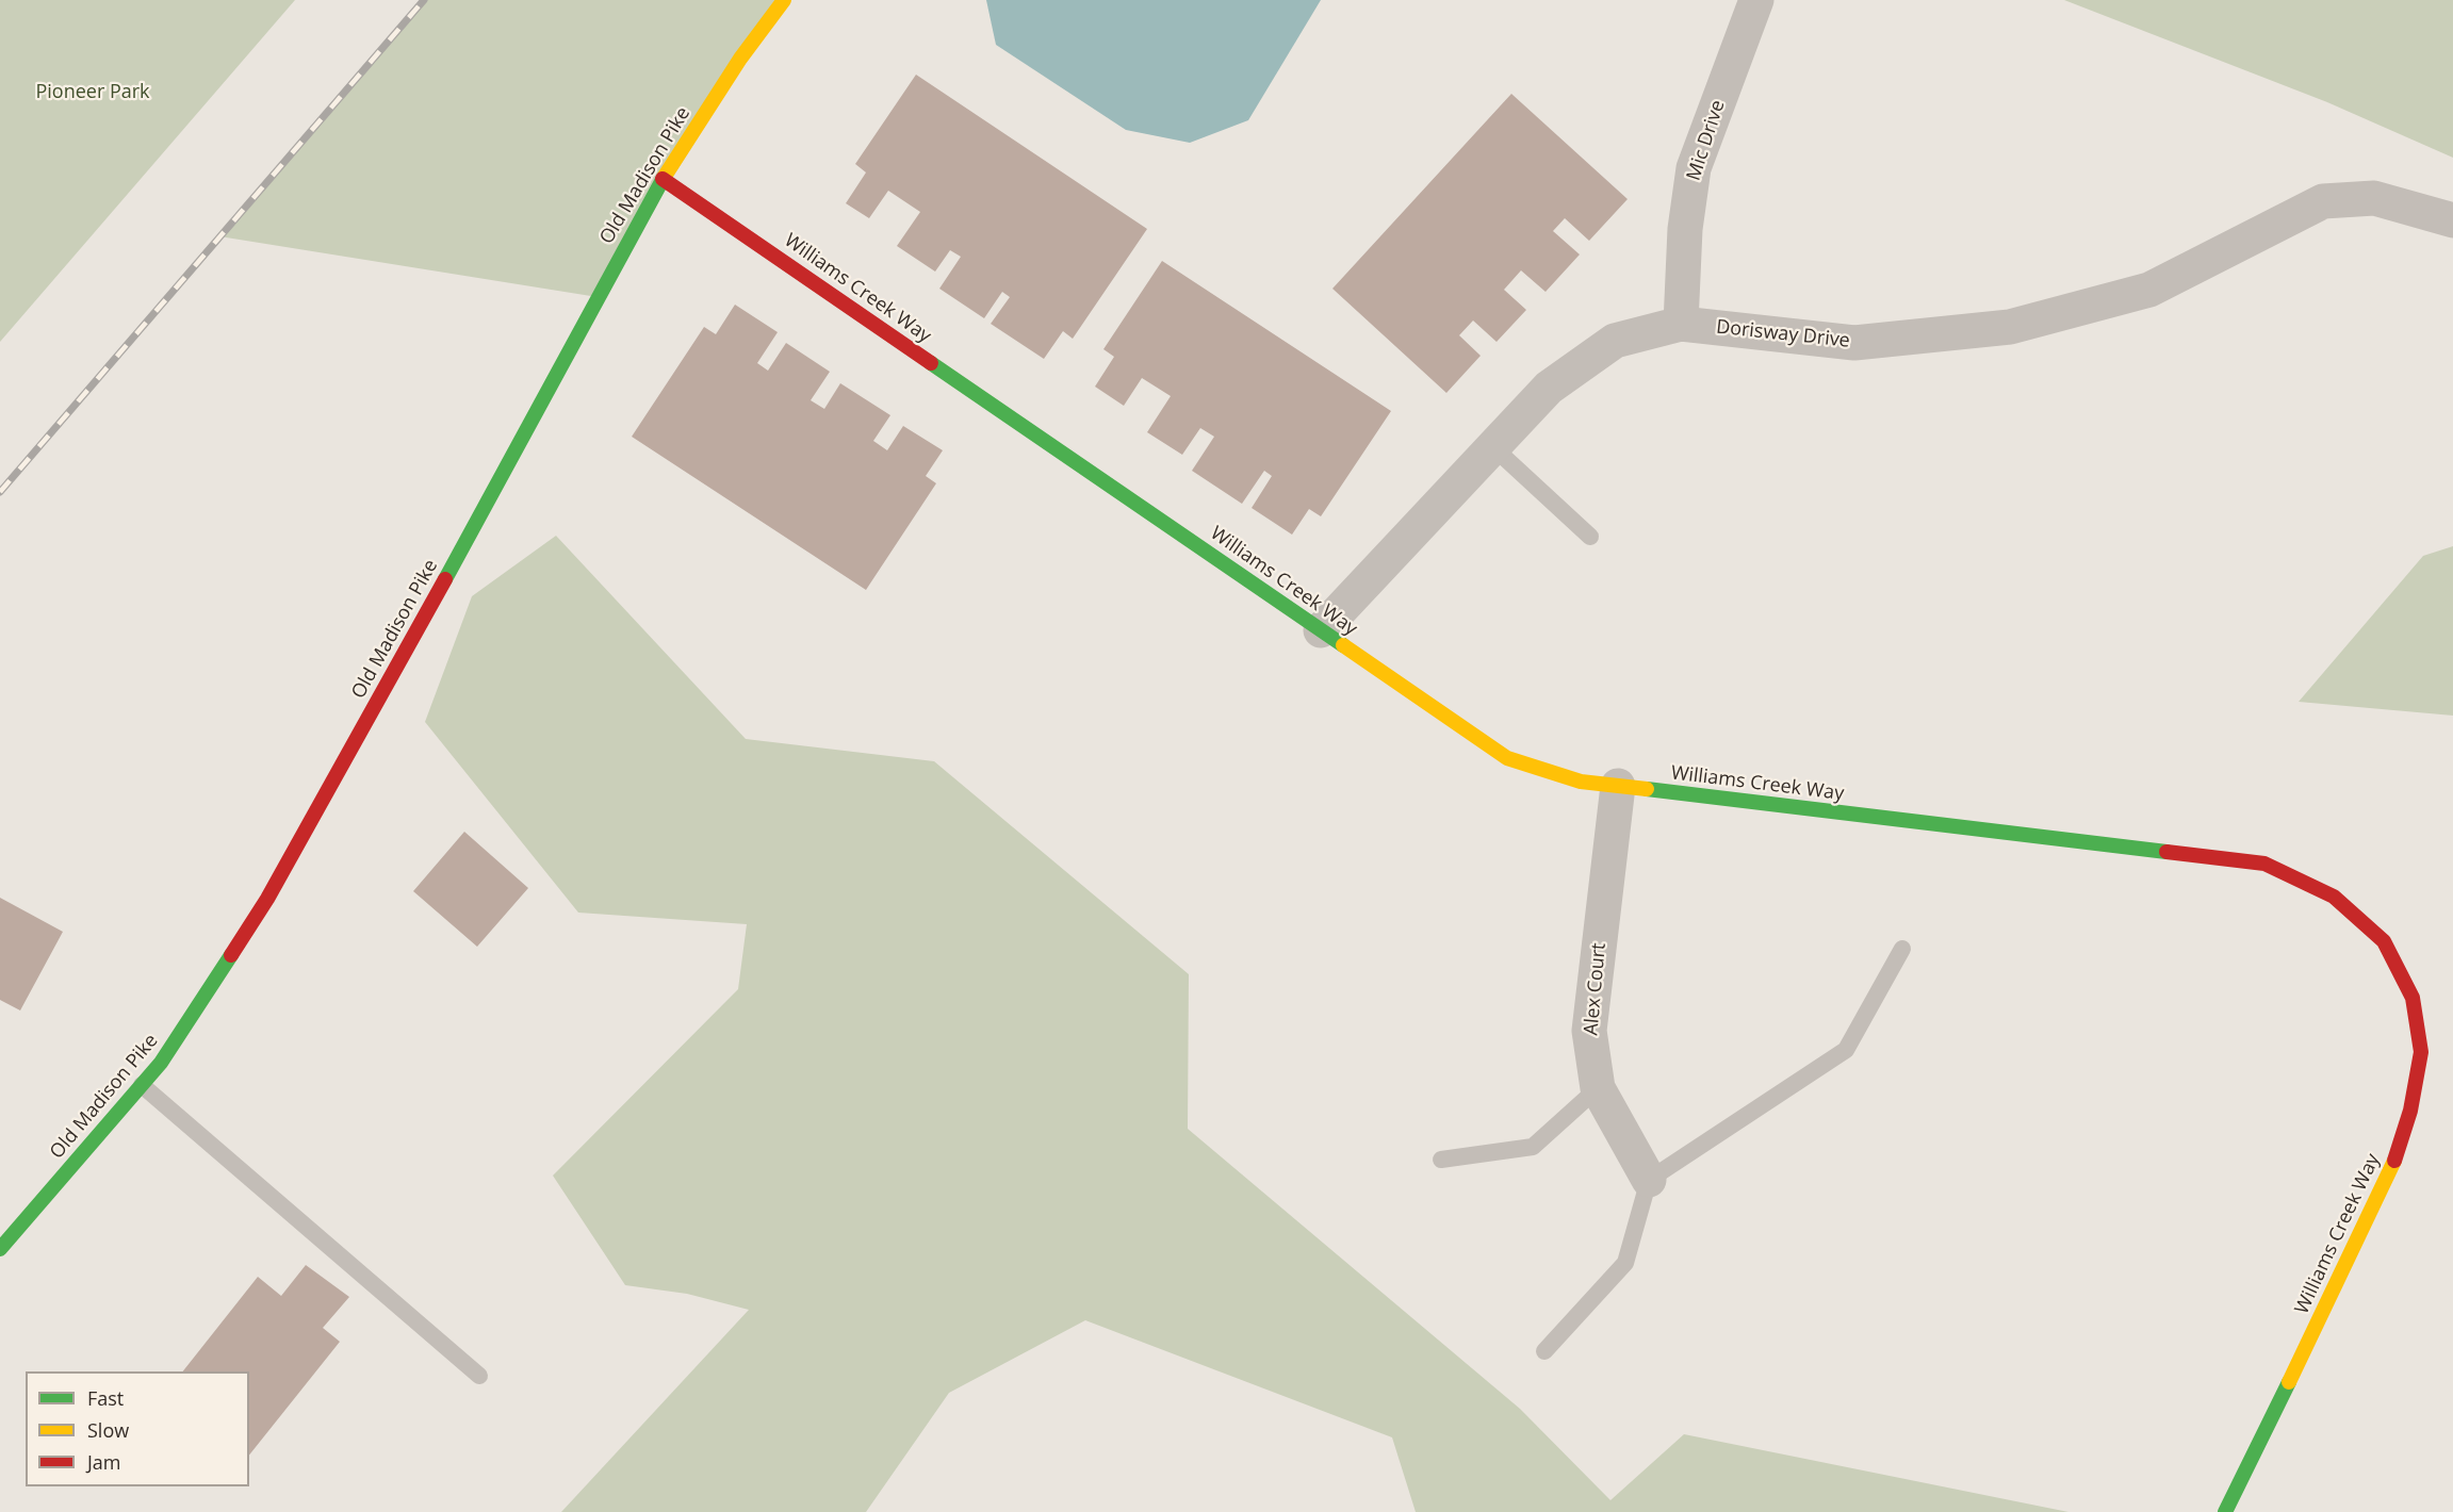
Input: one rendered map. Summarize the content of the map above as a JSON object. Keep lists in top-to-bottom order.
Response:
{
  "streets": {
    "street": [
      "Mic Drive",
      "Old Madison Pike",
      "Williams Creek Way",
      "Dorisway Drive",
      "Alex Court"
    ]
  },
  "crossings": [
    ["Mic Drive", "Dorisway Drive"],
    ["Old Madison Pike", "Williams Creek Way"],
    ["Williams Creek Way", "Dorisway Drive"],
    ["Williams Creek Way", "Alex Court"]
  ],
  "parks": ["Pioneer Park"],
  "legend": ["Fast", "Slow", "Jam"]
}
